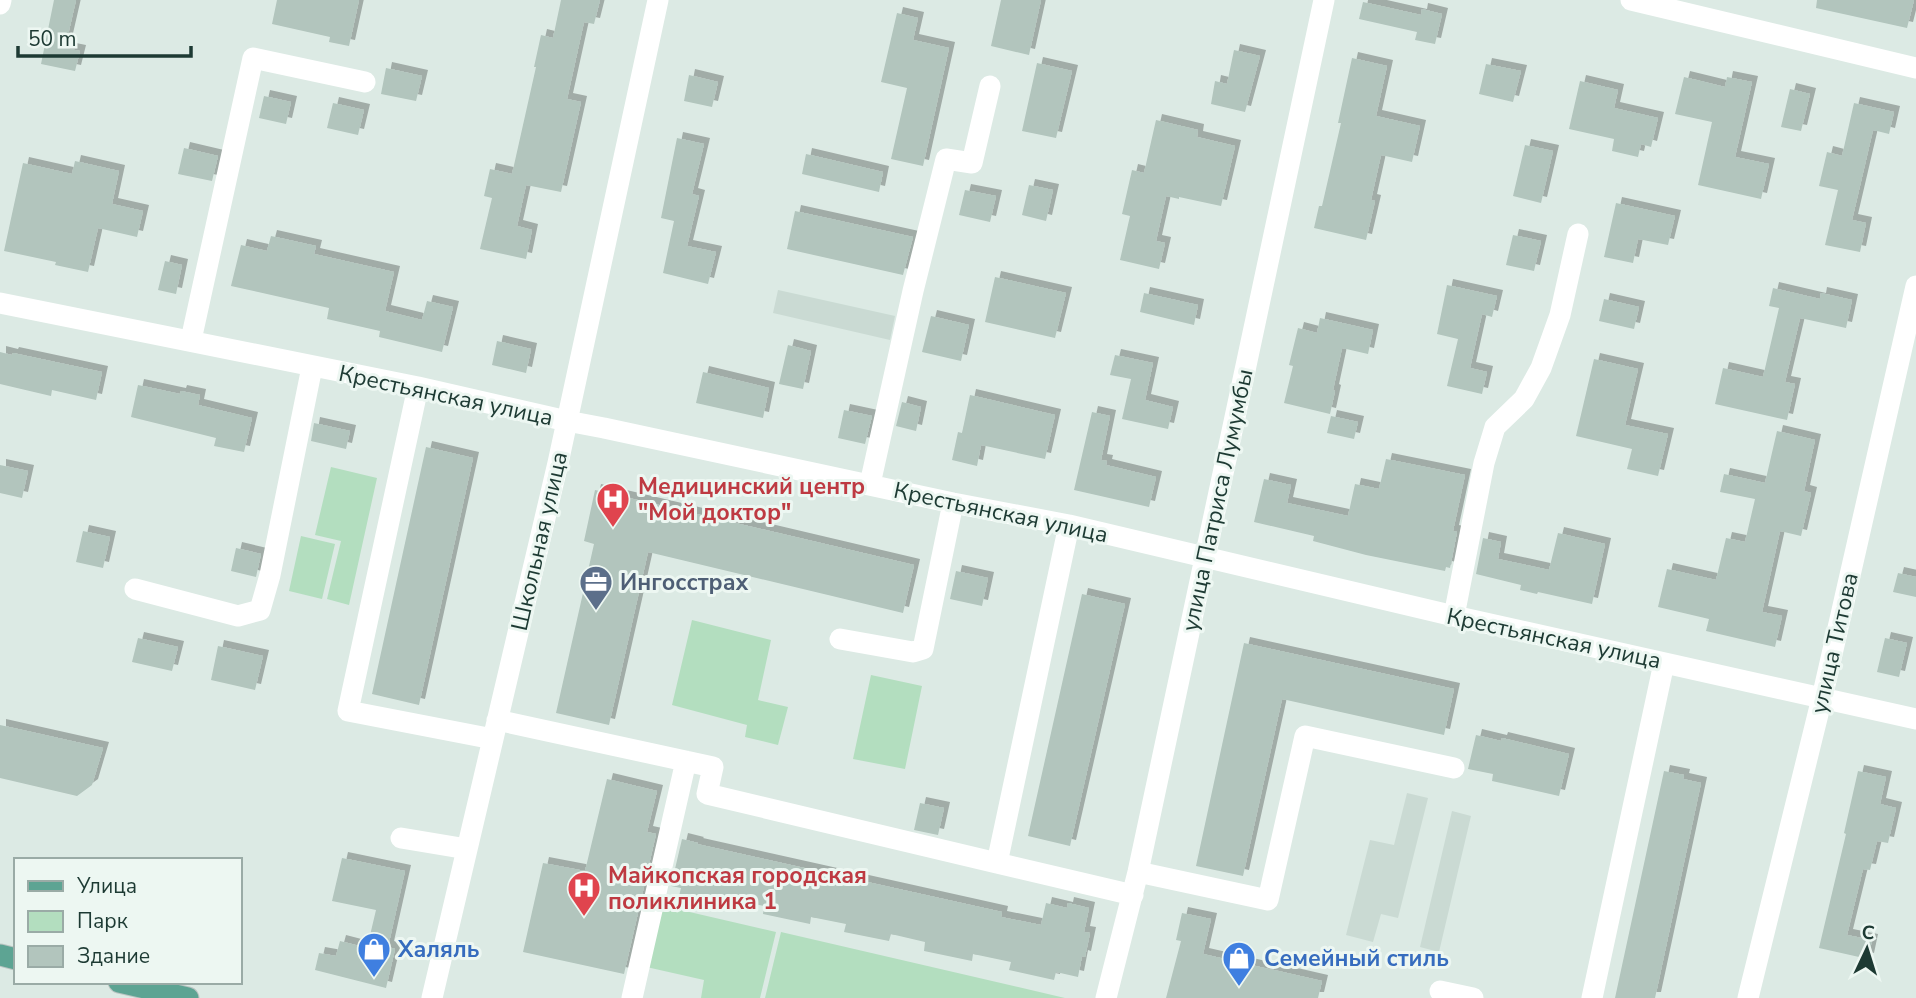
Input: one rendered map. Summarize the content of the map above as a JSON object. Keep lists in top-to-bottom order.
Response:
{
  "streets": {
    "street": [
      "Крестьянская улица",
      "улица Патриса Лумумбы",
      "Школьная улица",
      "улица Титова"
    ]
  },
  "crossings": [
    ["Крестьянская улица", "улица Патриса Лумумбы"],
    ["Крестьянская улица", "Школьная улица"],
    ["Крестьянская улица", "улица Титова"]
  ],
  "places": {
    "hospital": ["Медицинский центр \"Мой доктор\"", "Майкопская городская поликлиника 1"],
    "office": ["Ингосстрах"],
    "shop": ["Халяль", "Семейный стиль"]
  },
  "legend": ["Улица", "Парк", "Здание"],
  "scale_bar": "50 m",
  "north": "top"
}
